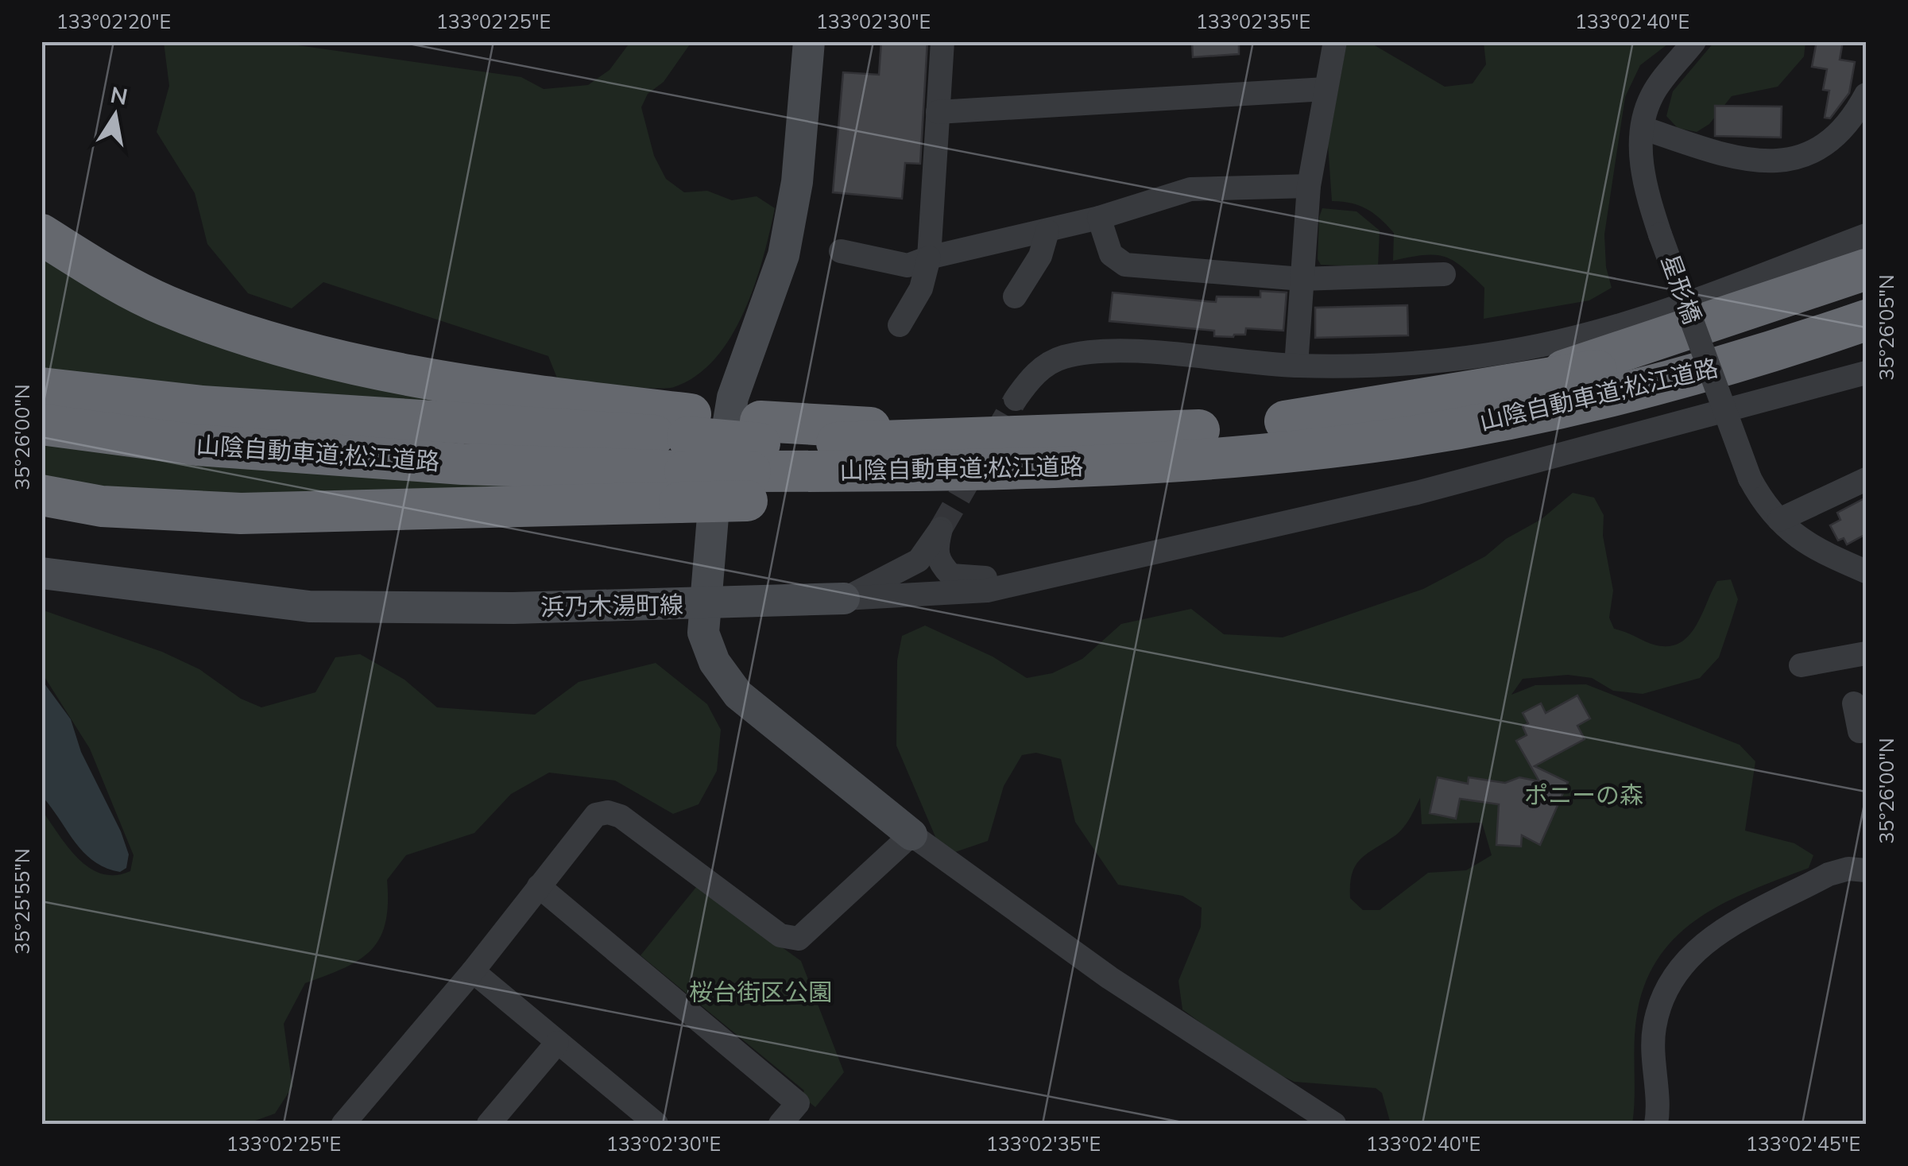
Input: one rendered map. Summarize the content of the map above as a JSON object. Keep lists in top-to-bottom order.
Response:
{
  "streets": {
    "highway": ["山陰自動車道;松江道路"],
    "main road": ["浜乃木湯町線"],
    "street": ["星形橋"]
  },
  "parks": ["ポニーの森", "桜台街区公園"],
  "north": "top",
  "coordinates": [
    "133°02'20\"E",
    "133°02'25\"E",
    "133°02'30\"E",
    "133°02'35\"E",
    "133°02'40\"E",
    "35°26'05\"N",
    "35°26'00\"N",
    "35°25'55\"N",
    "133°02'45\"E"
  ]
}
